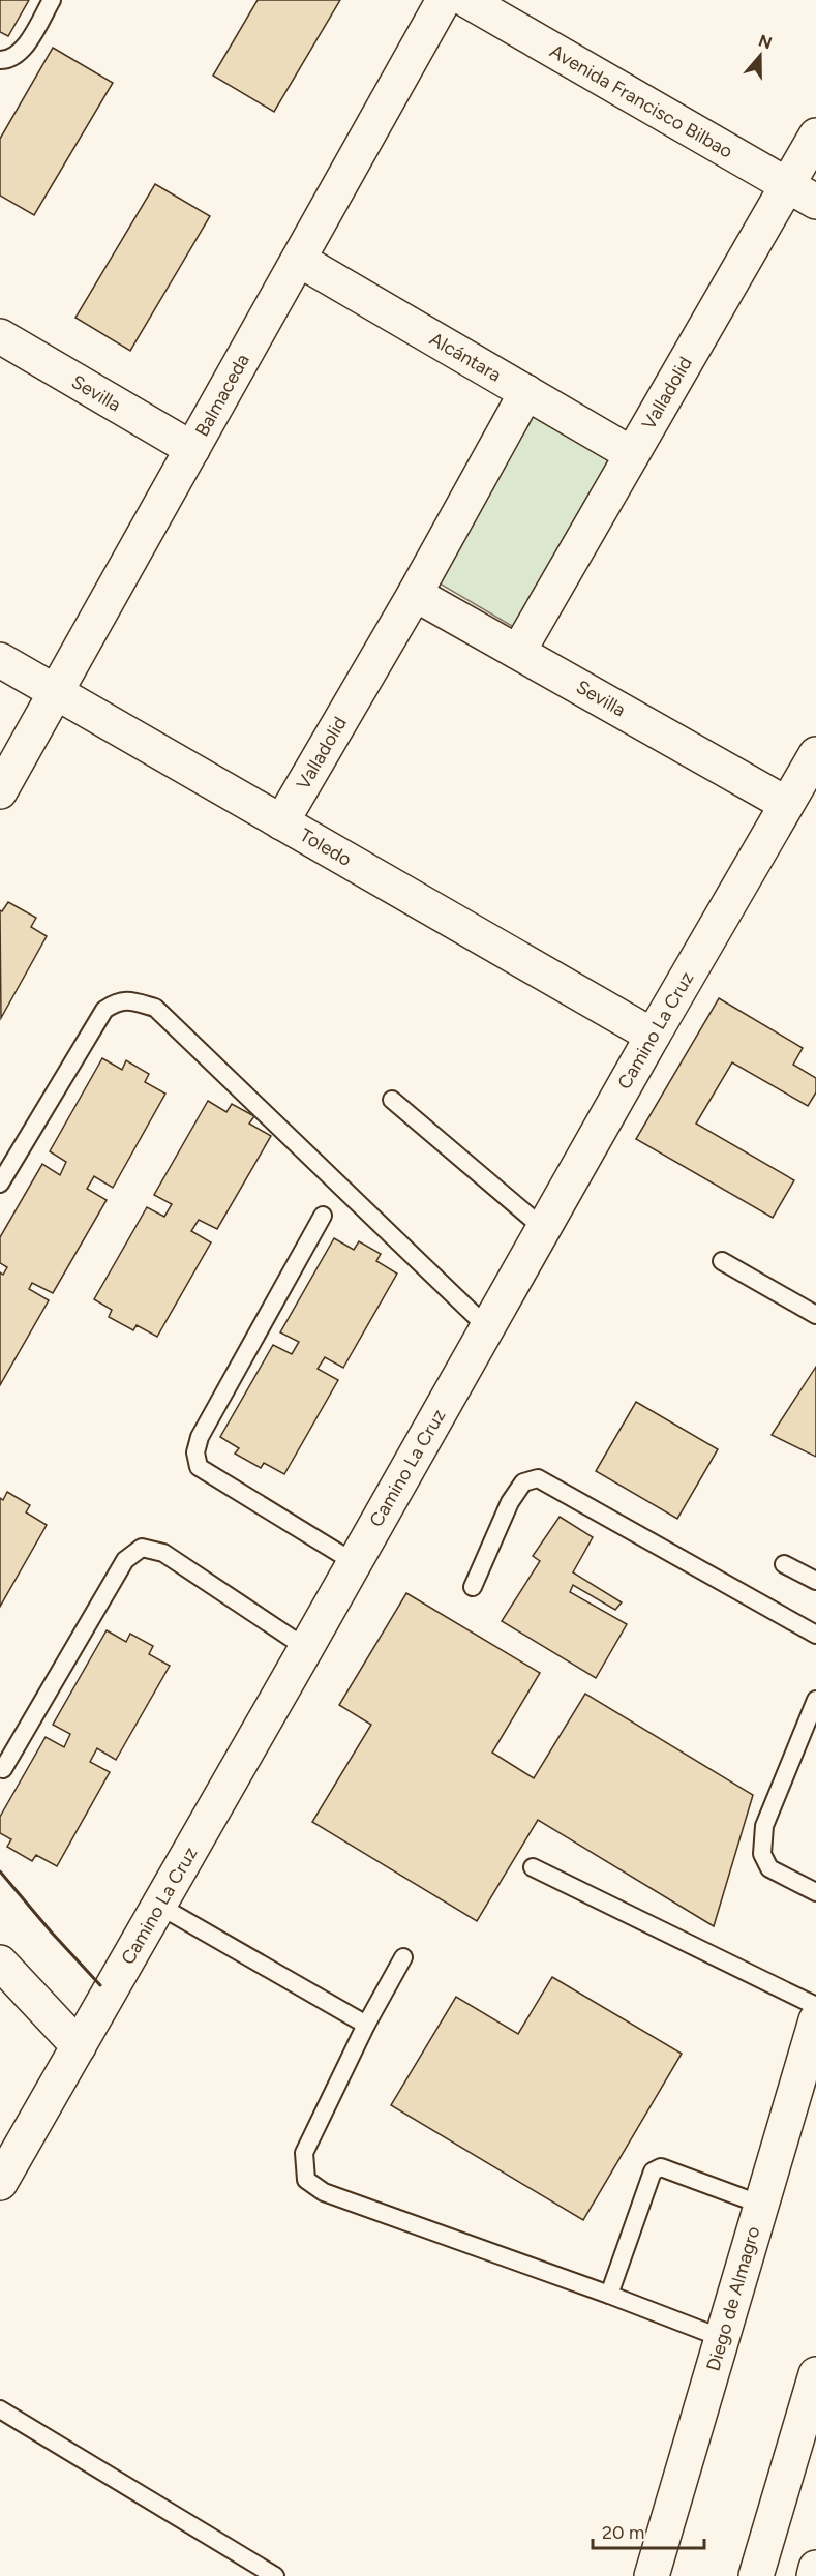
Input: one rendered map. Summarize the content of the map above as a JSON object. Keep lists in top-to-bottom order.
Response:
{
  "streets": {
    "main road": [
      "Avenida Francisco Bilbao",
      "Alcántara",
      "Sevilla",
      "Valladolid",
      "Balmaceda",
      "Toledo",
      "Camino La Cruz",
      "Diego de Almagro"
    ]
  },
  "crossings": [
    ["Avenida Francisco Bilbao", "Valladolid"],
    ["Alcántara", "Valladolid"],
    ["Alcántara", "Balmaceda"],
    ["Sevilla", "Valladolid"],
    ["Sevilla", "Balmaceda"],
    ["Sevilla", "Camino La Cruz"],
    ["Valladolid", "Toledo"],
    ["Balmaceda", "Toledo"],
    ["Toledo", "Camino La Cruz"]
  ],
  "scale_bar": "20 m",
  "north": "top"
}
